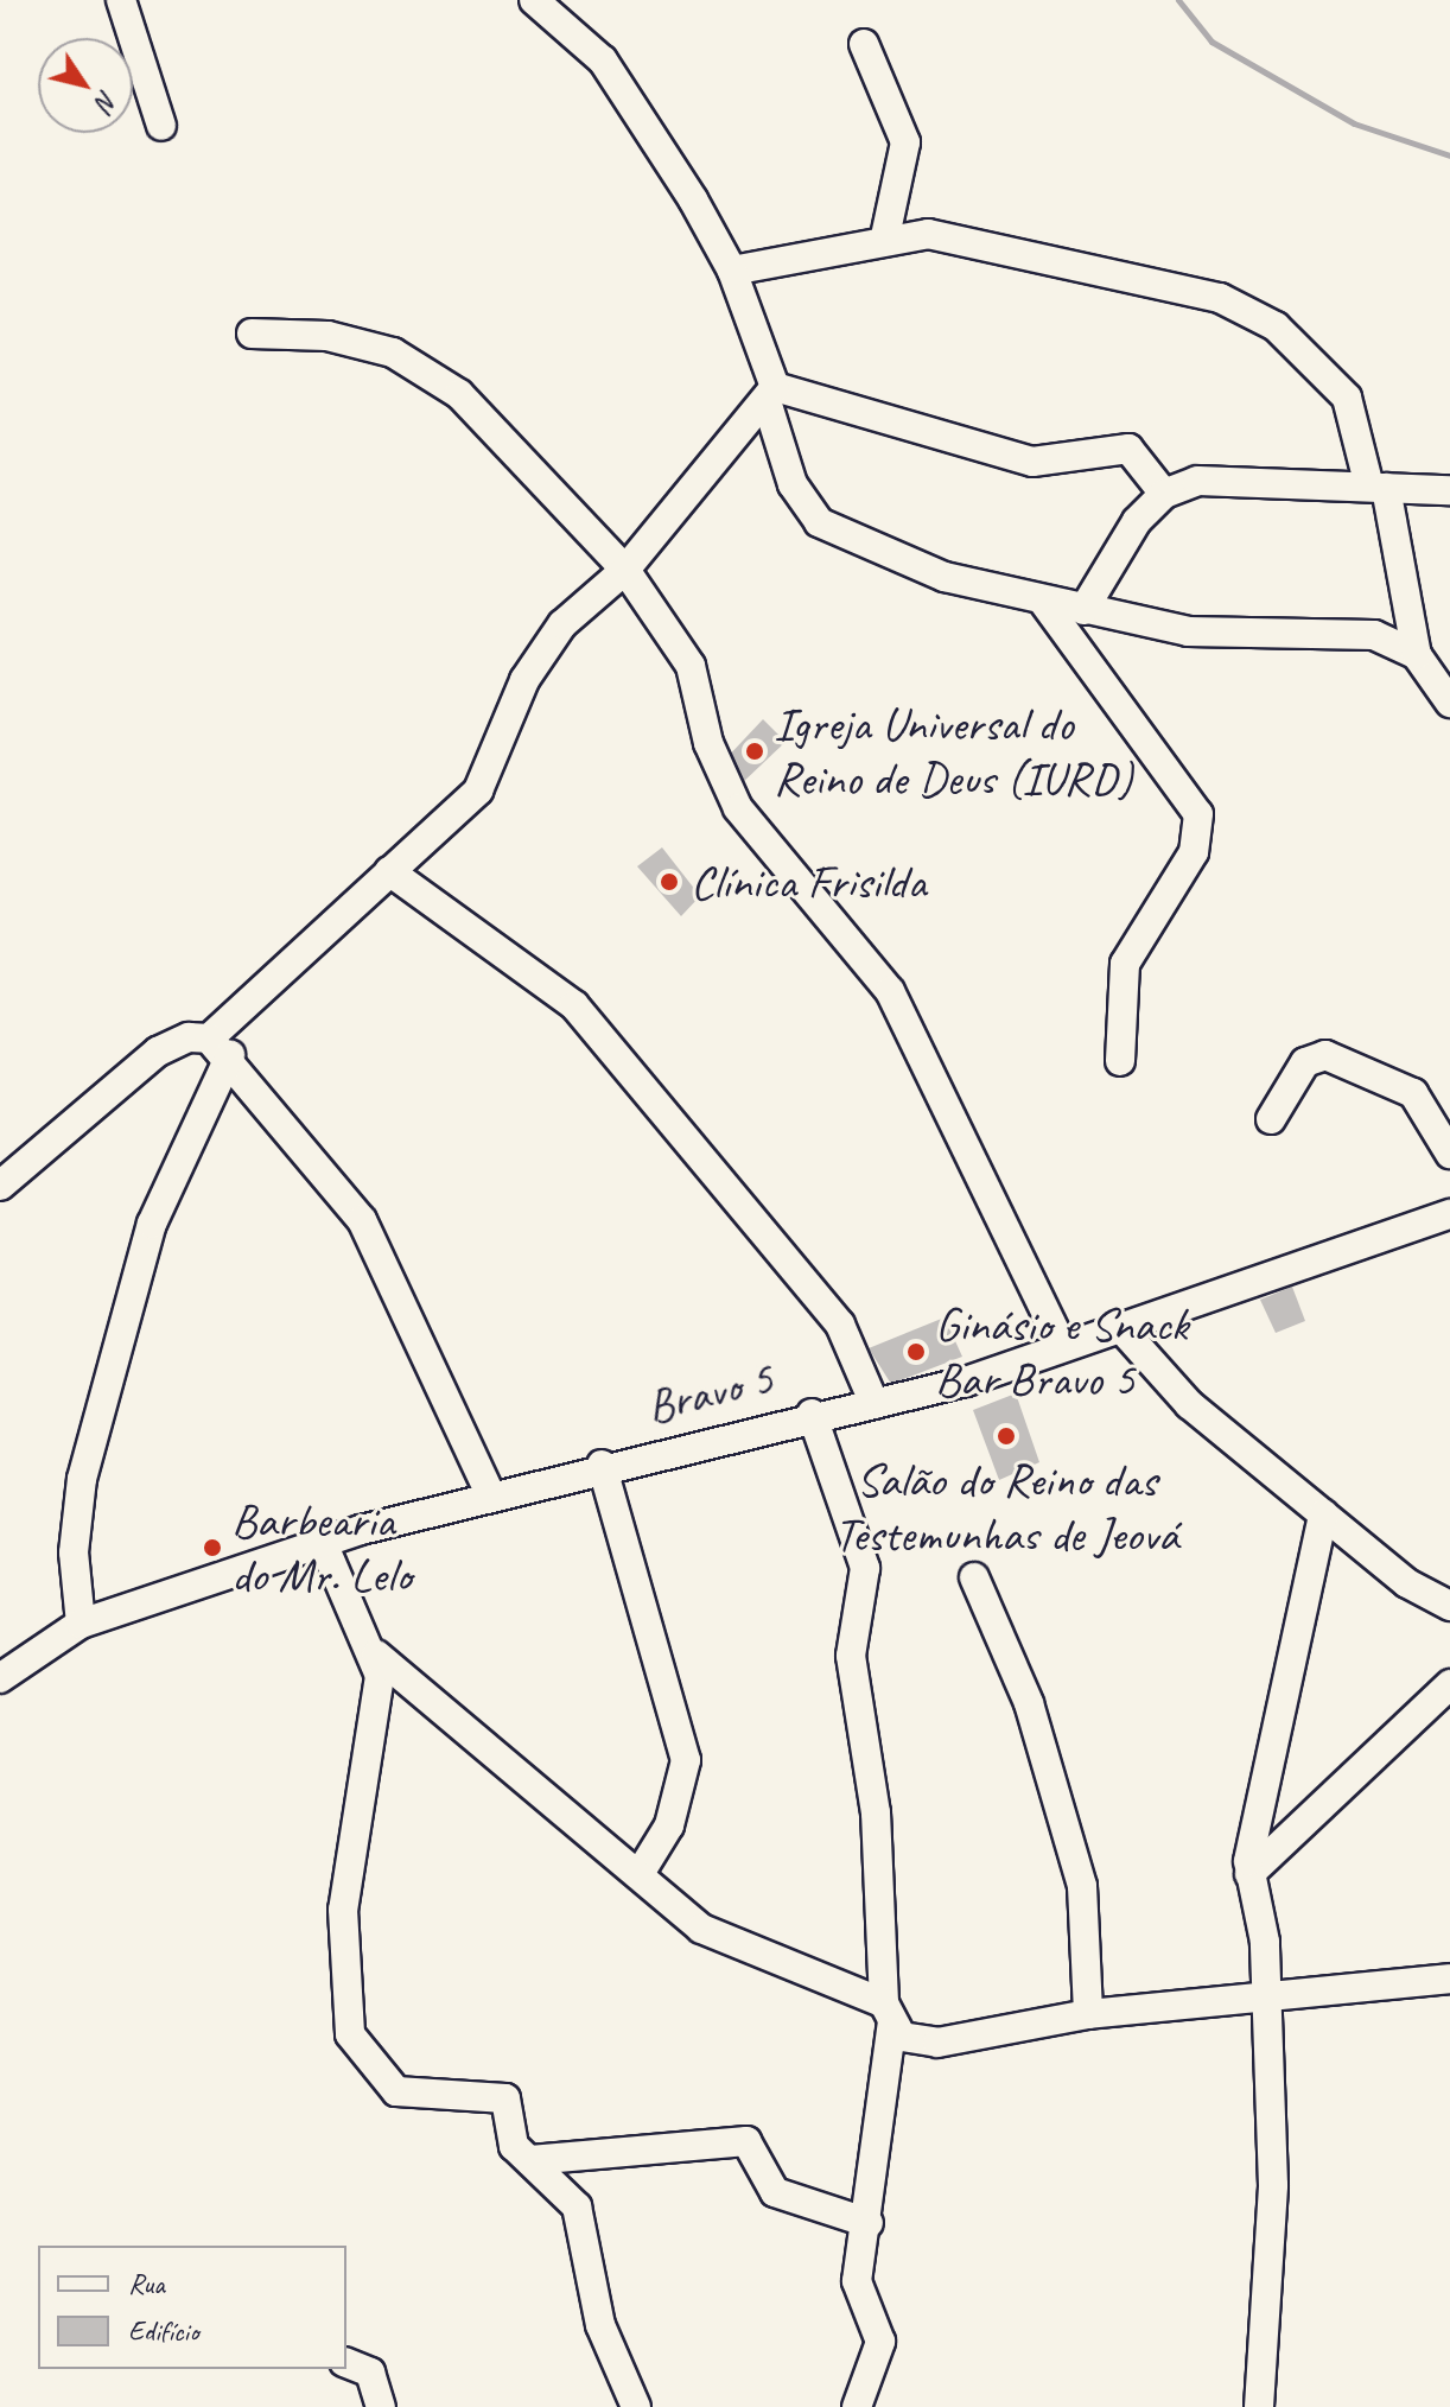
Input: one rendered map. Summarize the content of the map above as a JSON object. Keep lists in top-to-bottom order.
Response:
{
  "streets": {
    "street": ["Bravo 5"]
  },
  "places": [
    "Igreja Universal do Reino de Deus (IURD)",
    "Clínica Frisilda",
    "Ginásio e Snack Bar Bravo 5",
    "Salão do Reino das Testemunhas de Jeová",
    "Barbearia do Mr. Lelo"
  ],
  "legend": ["Rua", "Edifício"],
  "north": "bottom right"
}
